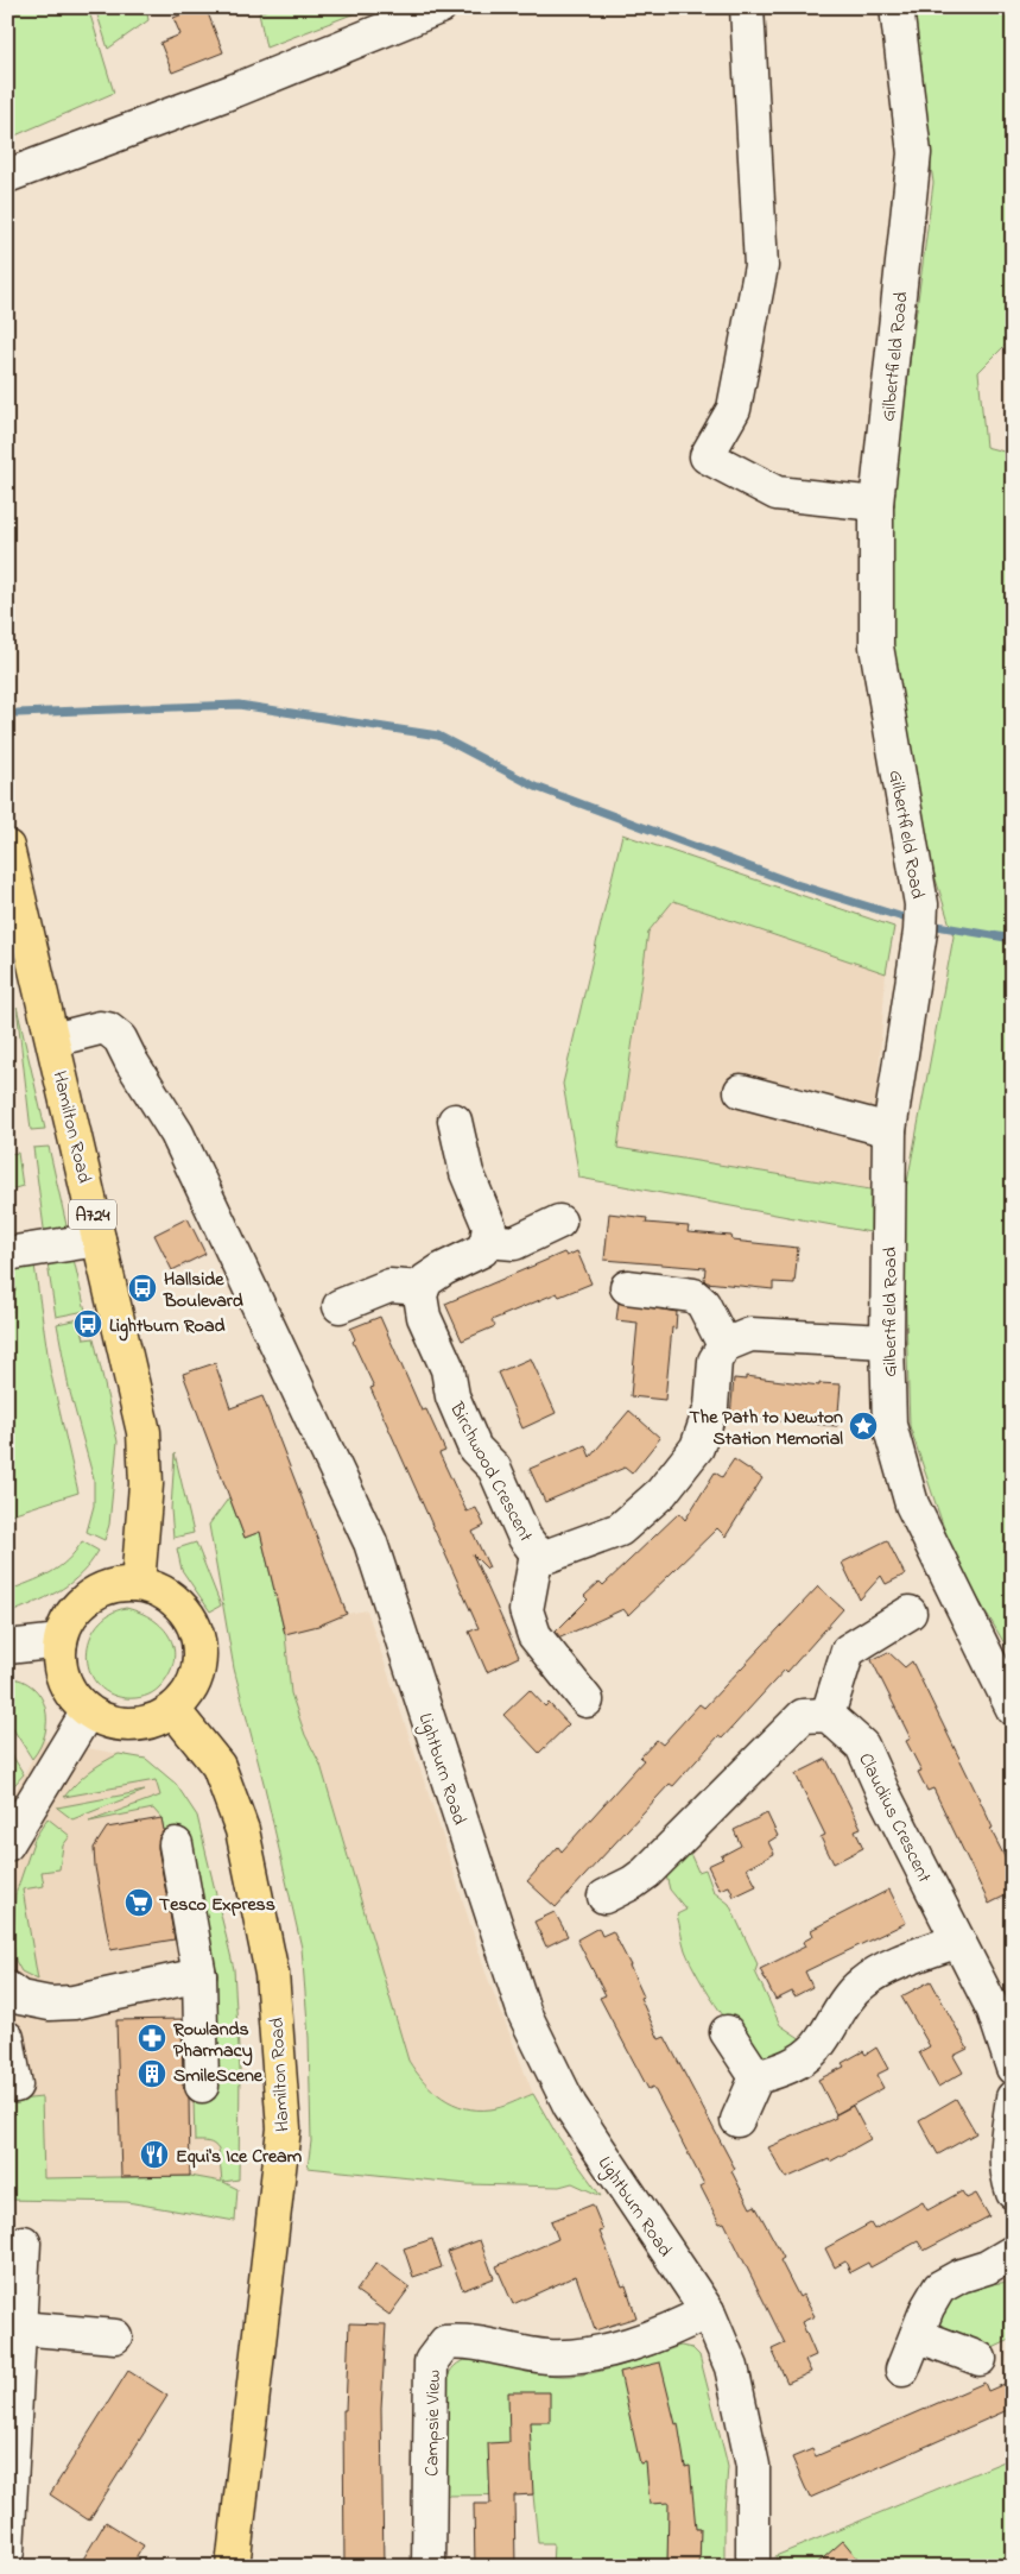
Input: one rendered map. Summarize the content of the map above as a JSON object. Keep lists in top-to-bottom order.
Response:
{
  "streets": {
    "main road": ["Hamilton Road", "A724"],
    "street": [
      "Gilbertfield Road",
      "Birchwood Crescent",
      "Lightburn Road",
      "Claudius Crescent",
      "Campsie View"
    ]
  },
  "crossings": [
    ["Hamilton Road", "Lightburn Road"],
    ["Lightburn Road", "Campsie View"]
  ],
  "places": {
    "bus stop": ["Hallside Boulevard", "Lightburn Road"],
    "place": ["The Path to Newton Station Memorial"],
    "supermarket": ["Tesco Express"],
    "pharmacy": ["Rowlands Pharmacy"],
    "building": ["SmileScene"],
    "restaurant": ["Equi's Ice Cream"]
  }
}
